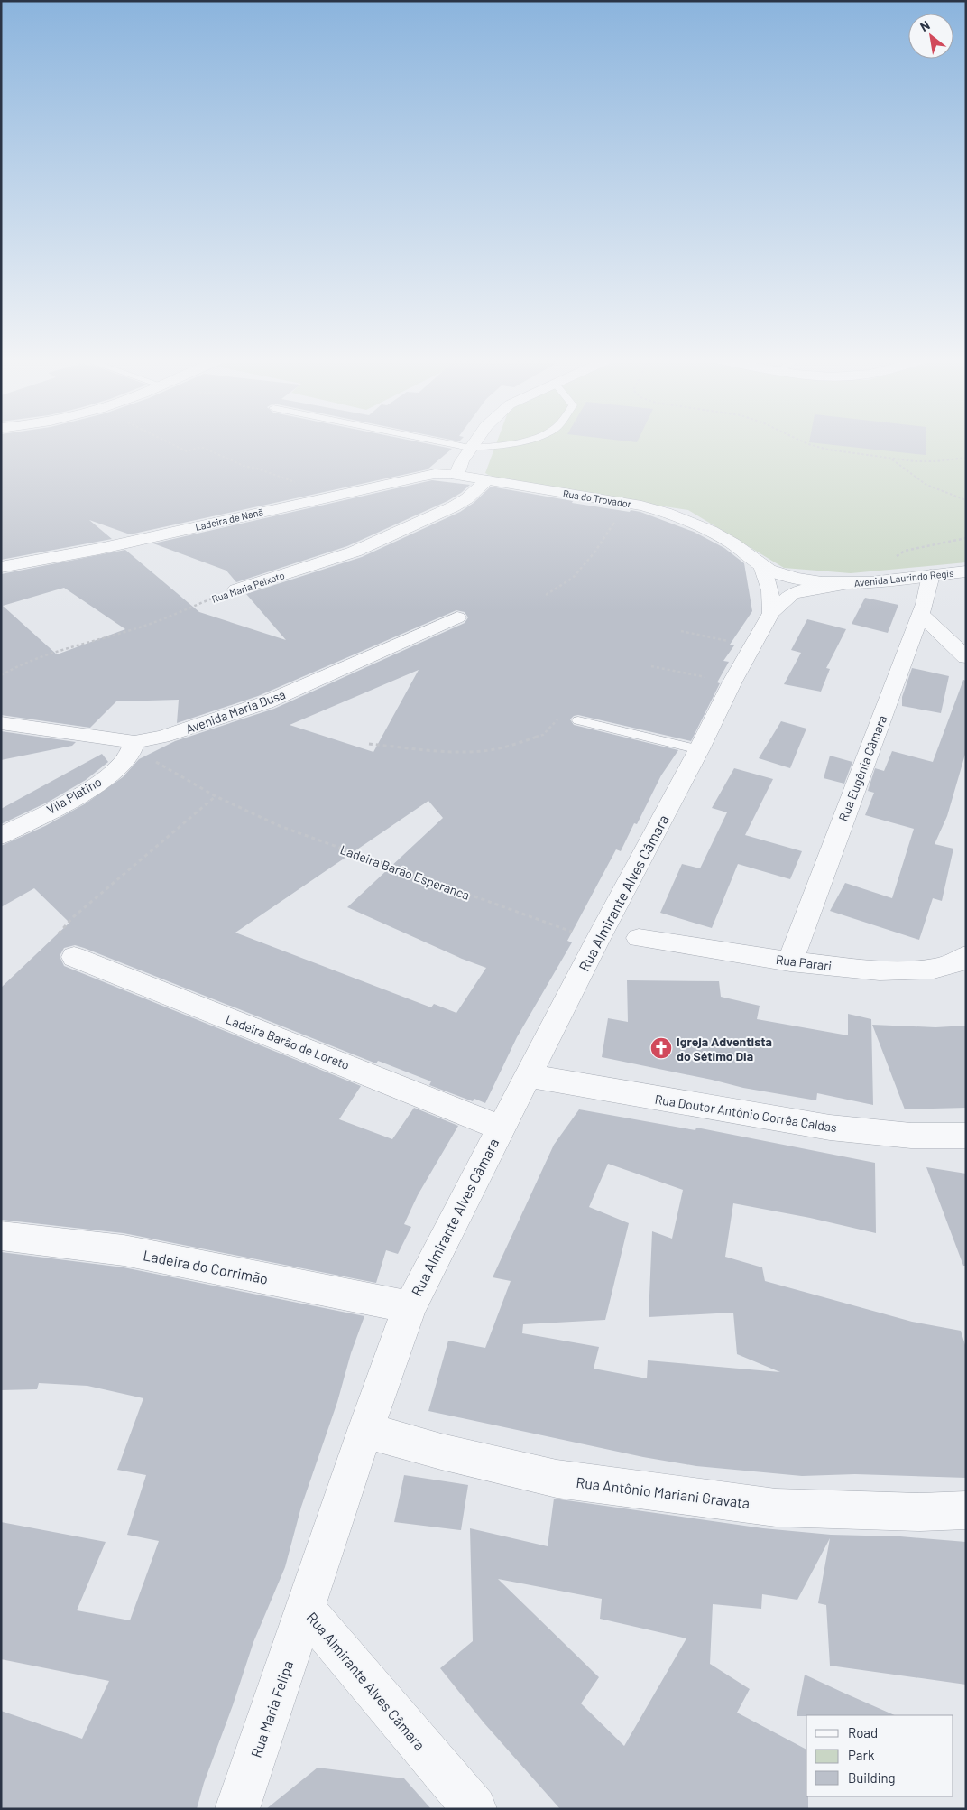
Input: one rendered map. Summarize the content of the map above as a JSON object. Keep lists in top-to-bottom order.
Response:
{
  "streets": {
    "street": [
      "Rua do Trovador",
      "Ladeira de Nanã",
      "Avenida Laurindo Regis",
      "Rua Maria Peixoto",
      "Avenida Maria Dusá",
      "Rua Eugênia Câmara",
      "Vila Platino",
      "Rua Almirante Alves Câmara",
      "Rua Parari",
      "Ladeira Barão de Loreto",
      "Rua Doutor Antônio Corrêa Caldas",
      "Ladeira do Corrimão",
      "Rua Antônio Mariani Gravata",
      "Rua Maria Felipa"
    ],
    "path": ["Ladeira Barão Esperanca"]
  },
  "crossings": [
    ["Rua do Trovador", "Ladeira de Nanã"],
    ["Rua do Trovador", "Avenida Laurindo Regis"],
    ["Rua do Trovador", "Rua Maria Peixoto"],
    ["Avenida Laurindo Regis", "Rua Eugênia Câmara"],
    ["Avenida Laurindo Regis", "Rua Almirante Alves Câmara"],
    ["Avenida Maria Dusá", "Vila Platino"],
    ["Avenida Maria Dusá", "Ladeira Barão Esperanca"],
    ["Rua Eugênia Câmara", "Rua Parari"],
    ["Vila Platino", "Ladeira Barão Esperanca"],
    ["Ladeira Barão Esperanca", "Rua Almirante Alves Câmara"],
    ["Rua Almirante Alves Câmara", "Ladeira Barão de Loreto"],
    ["Rua Almirante Alves Câmara", "Rua Doutor Antônio Corrêa Caldas"],
    ["Rua Almirante Alves Câmara", "Ladeira do Corrimão"],
    ["Rua Almirante Alves Câmara", "Rua Antônio Mariani Gravata"],
    ["Rua Almirante Alves Câmara", "Rua Maria Felipa"]
  ],
  "places": {
    "church": ["Igreja Adventista do Sétimo Dia"]
  },
  "legend": ["Road", "Park", "Building"],
  "north": "top left"
}
